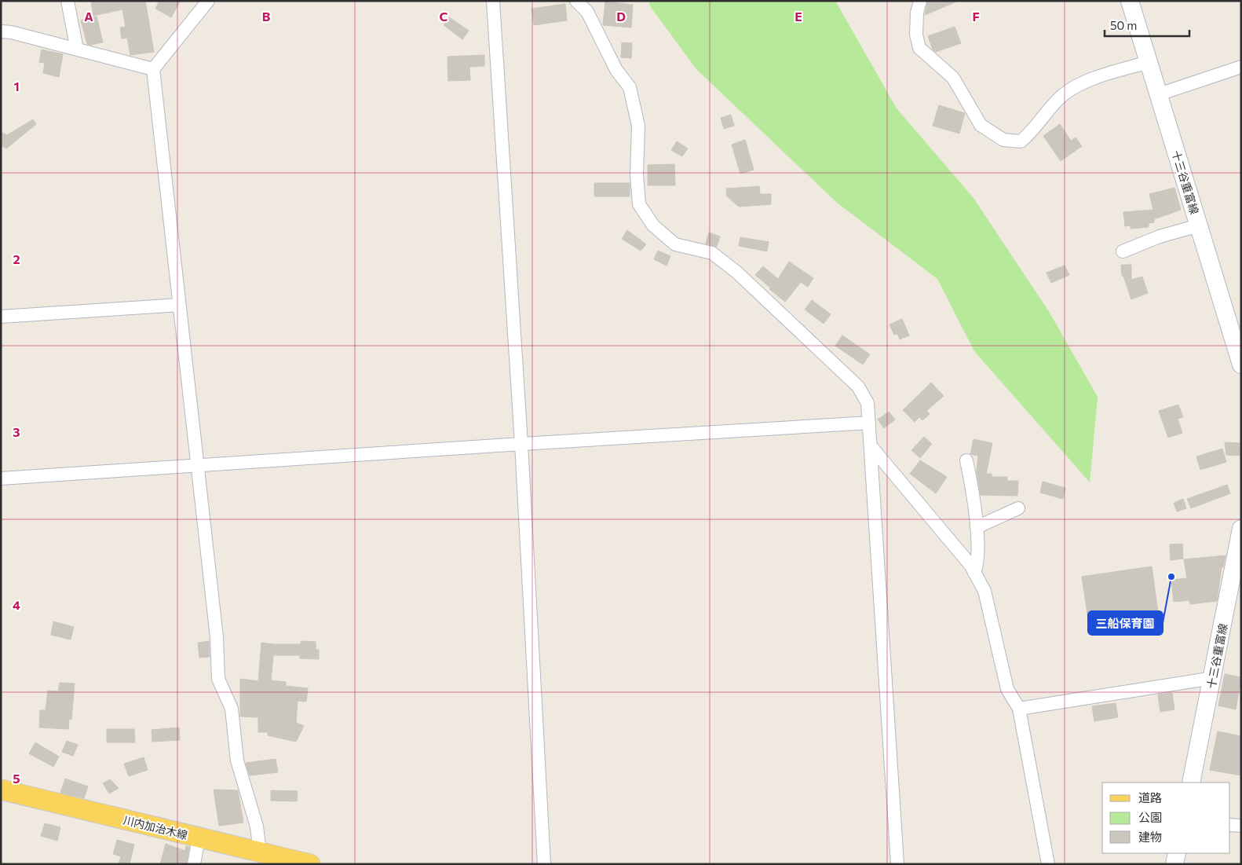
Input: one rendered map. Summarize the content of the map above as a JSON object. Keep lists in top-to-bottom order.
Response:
{
  "streets": {
    "main road": ["十三谷重富線", "川内加治木線"]
  },
  "places": ["三船保育園"],
  "legend": ["道路", "公園", "建物"],
  "scale_bar": "50 m",
  "grid": {
    "columns": [
      "A",
      "B",
      "C",
      "D",
      "E",
      "F"
    ],
    "rows": [
      "1",
      "2",
      "3",
      "4",
      "5"
    ]
  }
}
